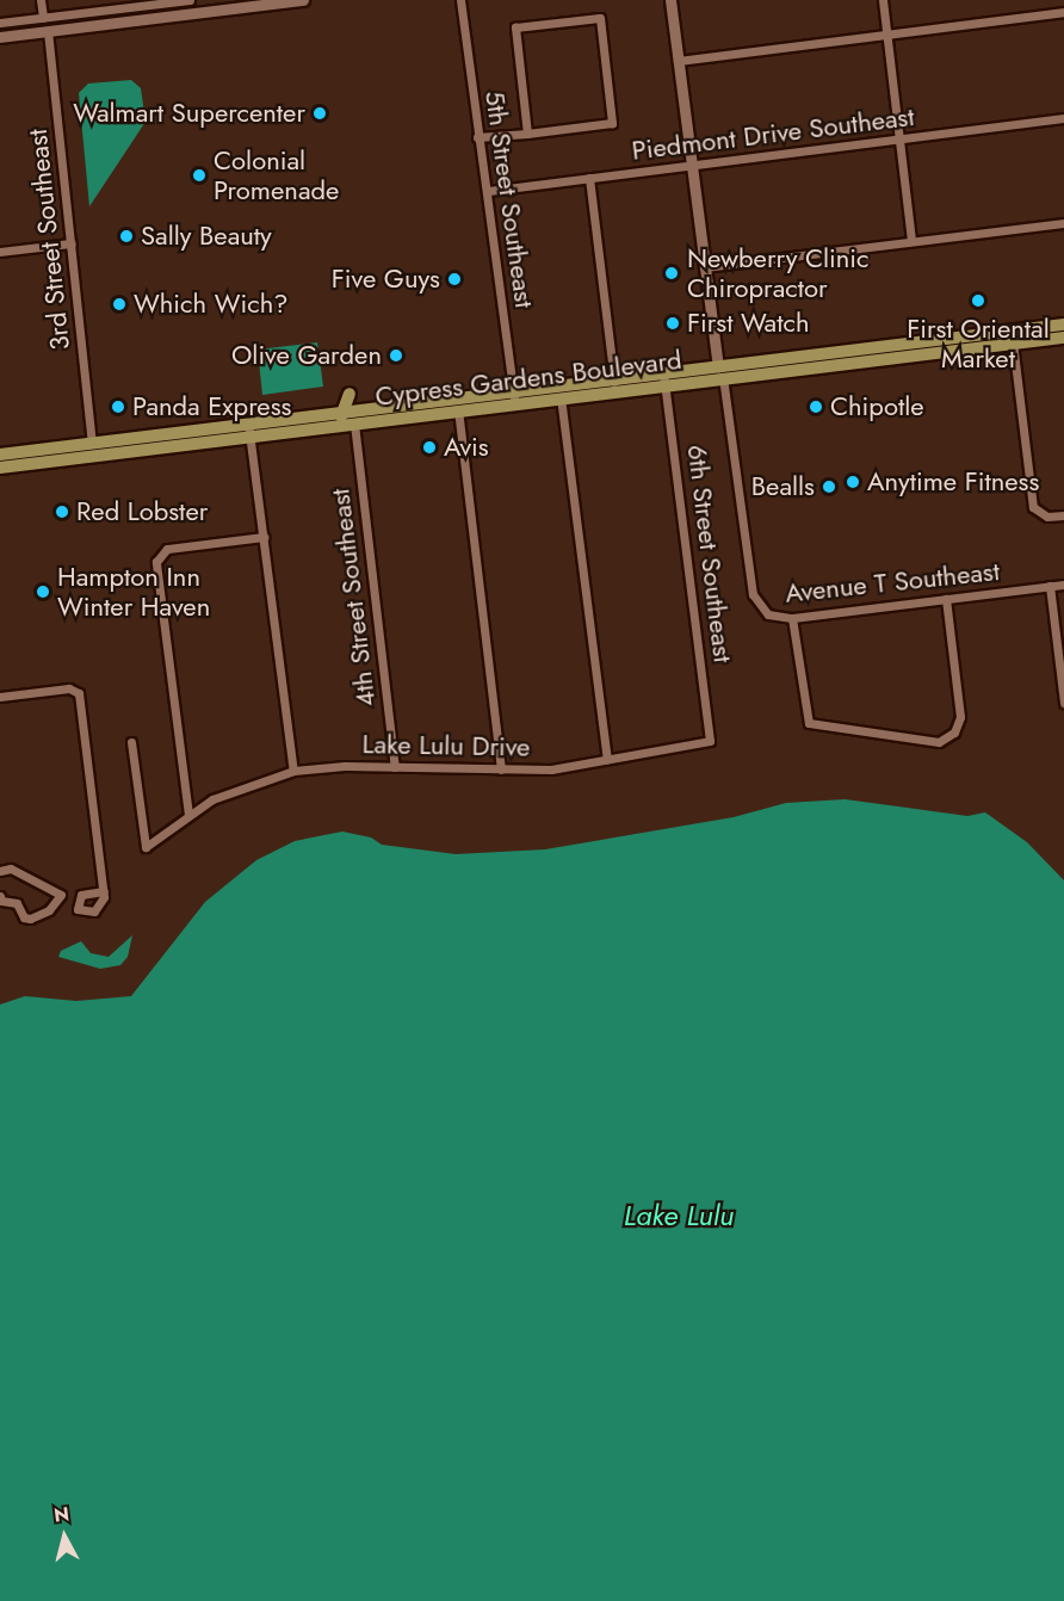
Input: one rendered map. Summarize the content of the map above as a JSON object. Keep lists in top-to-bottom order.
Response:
{
  "streets": {
    "main road": ["Cypress Gardens Boulevard"],
    "street": [
      "Piedmont Drive Southeast",
      "5th Street Southeast",
      "3rd Street Southeast",
      "6th Street Southeast",
      "Avenue T Southeast",
      "4th Street Southeast",
      "Lake Lulu Drive"
    ]
  },
  "crossings": [
    ["Piedmont Drive Southeast", "5th Street Southeast"],
    ["5th Street Southeast", "Cypress Gardens Boulevard"],
    ["3rd Street Southeast", "Cypress Gardens Boulevard"],
    ["Cypress Gardens Boulevard", "6th Street Southeast"],
    ["Cypress Gardens Boulevard", "Avenue T Southeast"],
    ["Cypress Gardens Boulevard", "4th Street Southeast"],
    ["6th Street Southeast", "Lake Lulu Drive"],
    ["4th Street Southeast", "Lake Lulu Drive"]
  ],
  "water": ["Lake Lulu"],
  "places": [
    "Walmart Supercenter",
    "Colonial Promenade",
    "Sally Beauty",
    "Newberry Clinic Chiropractor",
    "Five Guys",
    "First Oriental Market",
    "Which Wich?",
    "First Watch",
    "Olive Garden",
    "Panda Express",
    "Chipotle",
    "Avis",
    "Anytime Fitness",
    "Bealls",
    "Red Lobster",
    "Hampton Inn Winter Haven"
  ],
  "north": "top"
}
